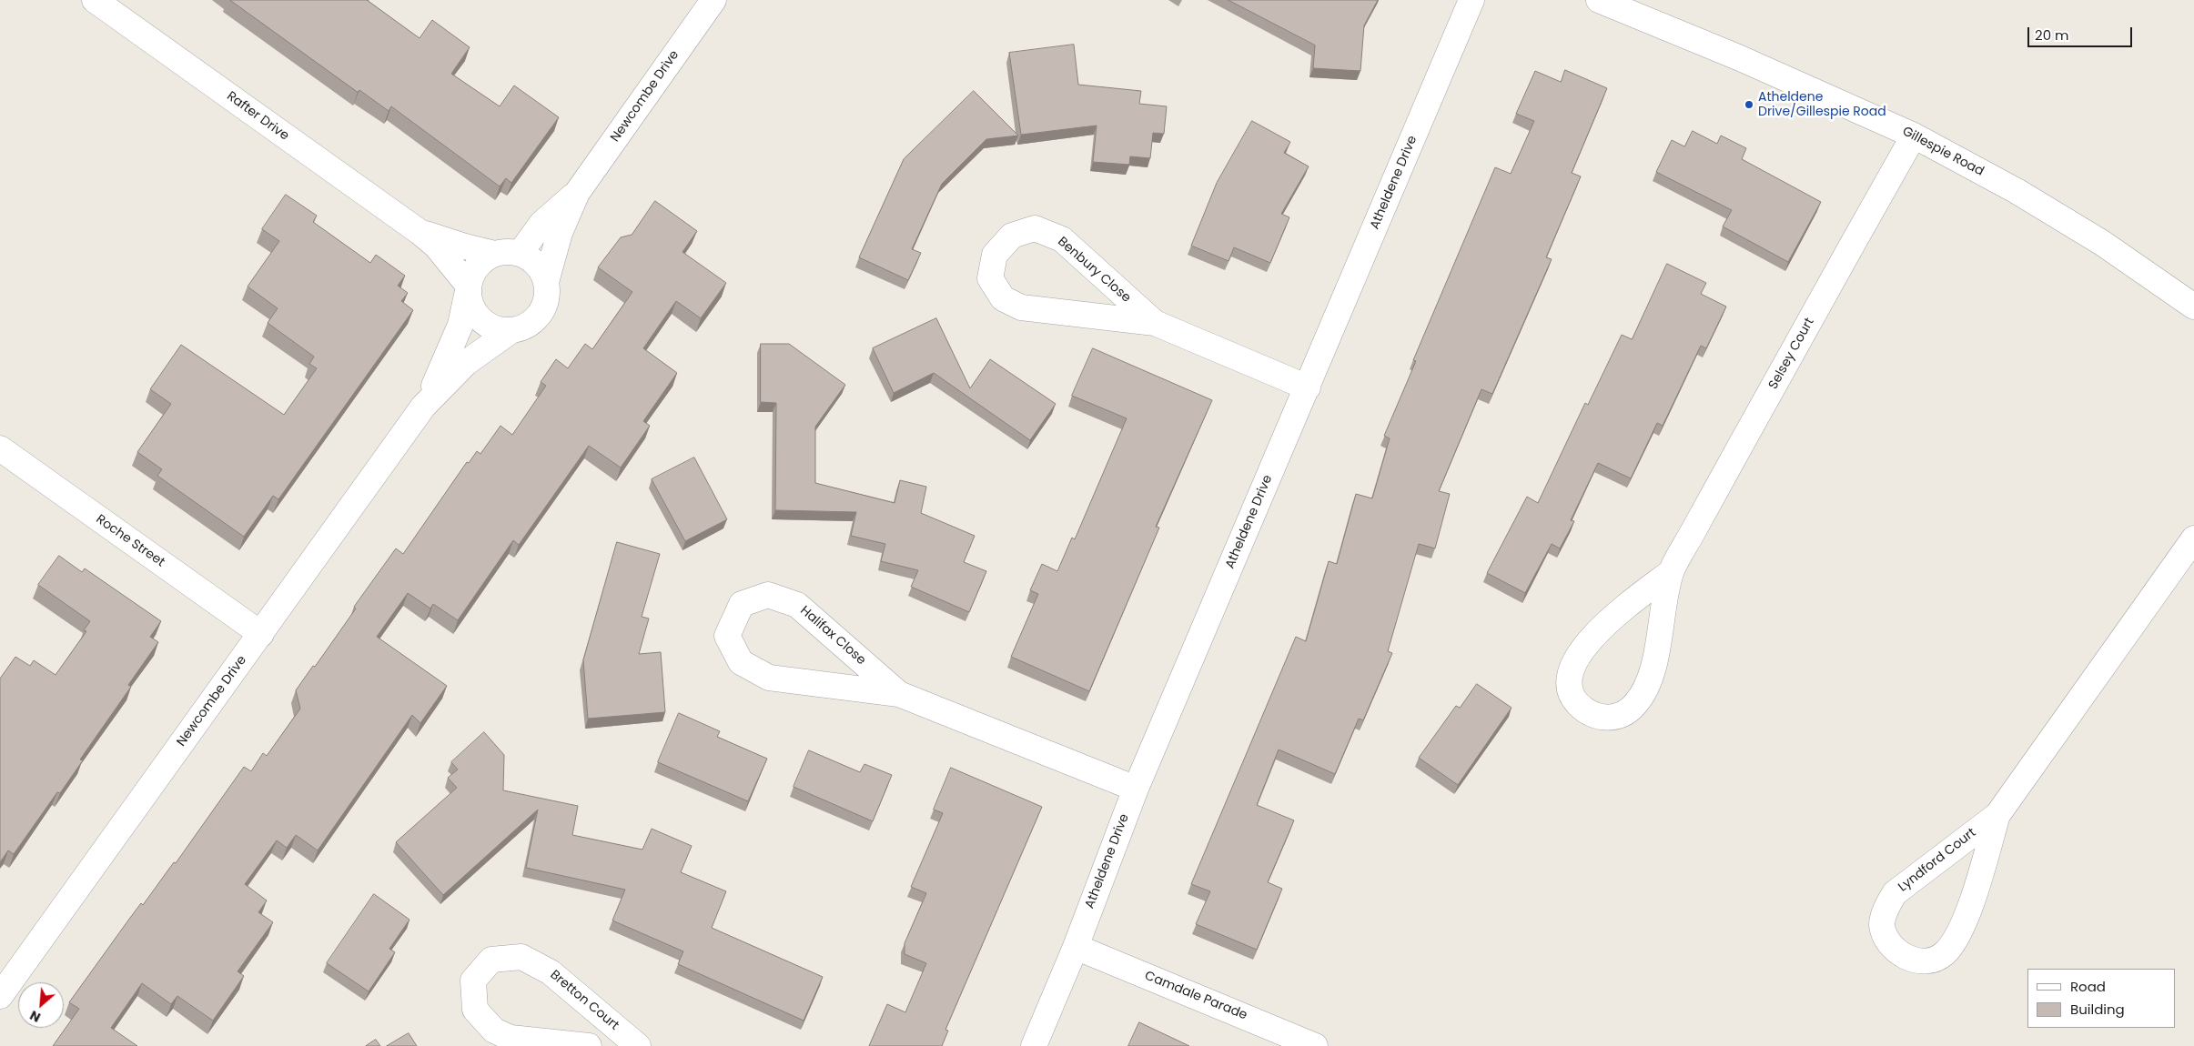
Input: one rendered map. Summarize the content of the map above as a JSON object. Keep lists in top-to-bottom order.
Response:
{
  "streets": {
    "street": [
      "Newcombe Drive",
      "Rafter Drive",
      "Gillespie Road",
      "Atheldene Drive",
      "Benbury Close",
      "Selsey Court",
      "Roche Street",
      "Halifax Close",
      "Lyndford Court",
      "Camdale Parade",
      "Bretton Court"
    ]
  },
  "crossings": [
    ["Newcombe Drive", "Rafter Drive"],
    ["Newcombe Drive", "Roche Street"],
    ["Gillespie Road", "Selsey Court"],
    ["Atheldene Drive", "Benbury Close"],
    ["Atheldene Drive", "Halifax Close"],
    ["Atheldene Drive", "Camdale Parade"]
  ],
  "places": ["Atheldene Drive/Gillespie Road"],
  "legend": ["Road", "Building"],
  "scale_bar": "20 m",
  "north": "bottom left"
}
